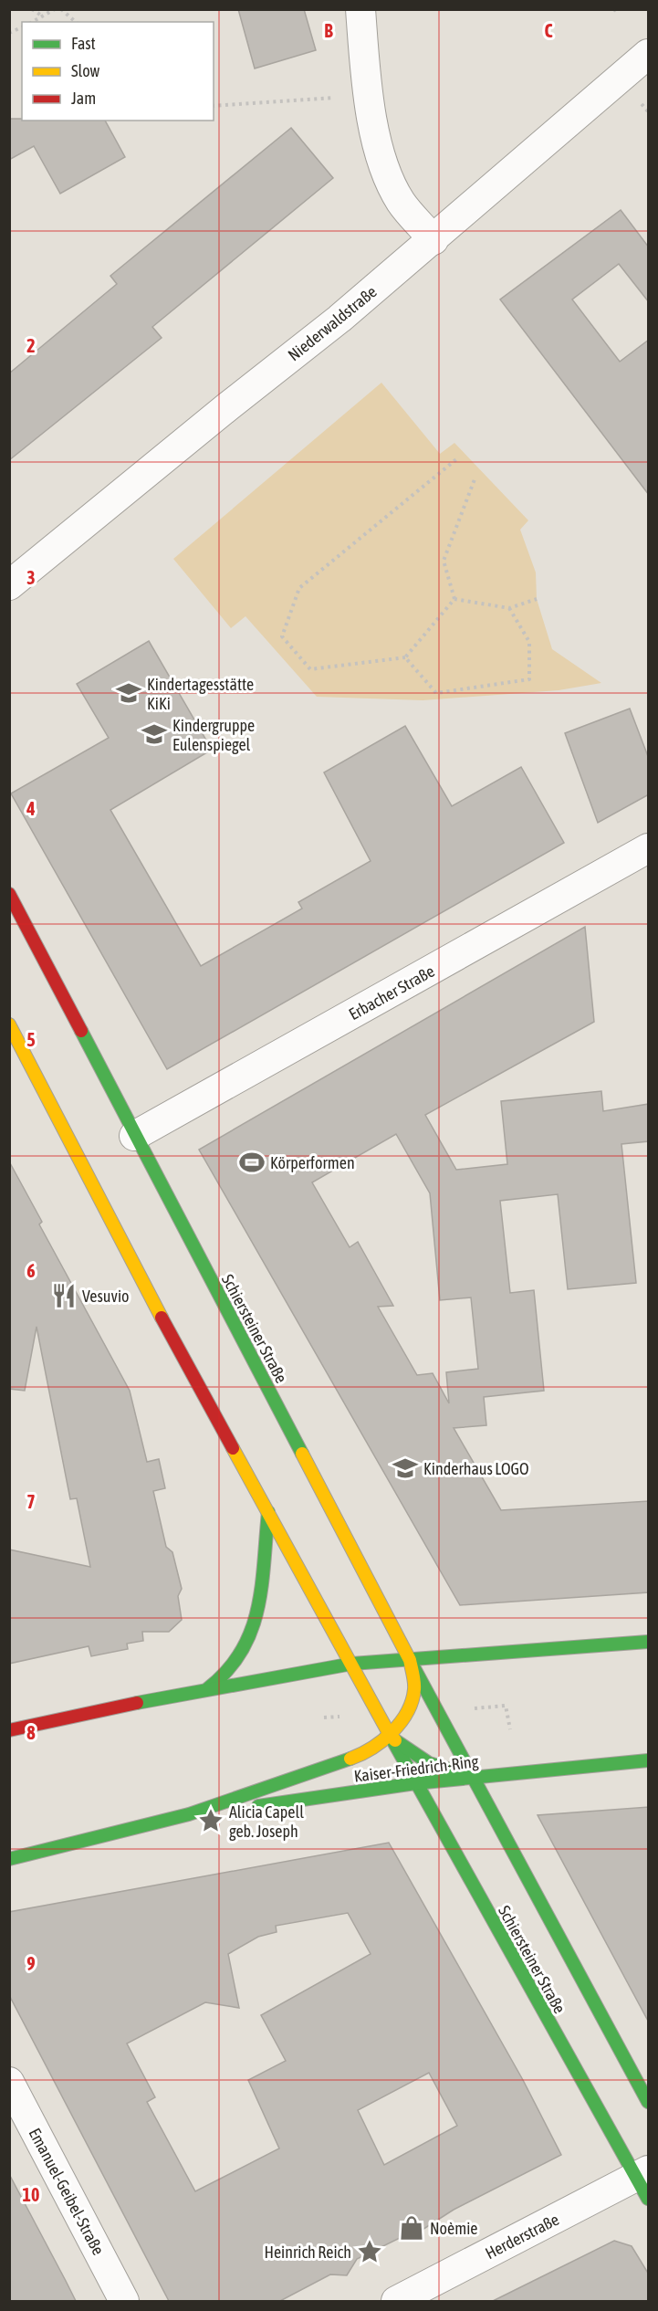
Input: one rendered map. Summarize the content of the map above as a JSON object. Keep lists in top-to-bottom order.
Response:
{
  "streets": {
    "main road": ["Schiersteiner Straße", "Kaiser-Friedrich-Ring"],
    "street": [
      "Niederwaldstraße",
      "Erbacher Straße",
      "Emanuel-Geibel-Straße",
      "Herderstraße"
    ]
  },
  "crossings": [
    ["Erbacher Straße", "Schiersteiner Straße"],
    ["Schiersteiner Straße", "Kaiser-Friedrich-Ring"],
    ["Schiersteiner Straße", "Herderstraße"]
  ],
  "places": {
    "school or university": ["Kindertagesstätte KiKi", "Kindergruppe Eulenspiegel", "Kinderhaus LOGO"],
    "sports": ["Körperformen"],
    "restaurant": ["Vesuvio"],
    "place": ["Alicia Capell geb. Joseph", "Heinrich Reich"],
    "shop": ["Noèmie"]
  },
  "legend": ["Fast", "Slow", "Jam"],
  "grid": {
    "columns": ["B", "C"],
    "rows": [
      "2",
      "3",
      "4",
      "5",
      "6",
      "7",
      "8",
      "9",
      "10"
    ]
  }
}
